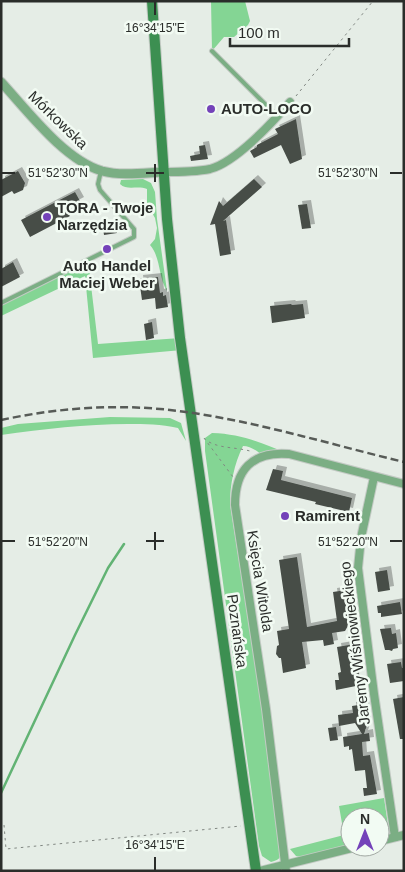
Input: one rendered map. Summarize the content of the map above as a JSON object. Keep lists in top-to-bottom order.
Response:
{
  "streets": {
    "main road": ["Poznańska"],
    "street": ["Mórkowska", "Księcia Witolda", "Jaremy Wiśniowieckiego"]
  },
  "crossings": [
    ["Mórkowska", "Poznańska"]
  ],
  "places": [
    "AUTO-LOCO",
    "TORA - Twoje Narzędzia",
    "Auto Handel Maciej Weber",
    "Ramirent"
  ],
  "scale_bar": "100 m",
  "north": "top",
  "coordinates": ["16°34'15\"E", "51°52'30\"N", "51°52'20\"N"]
}
